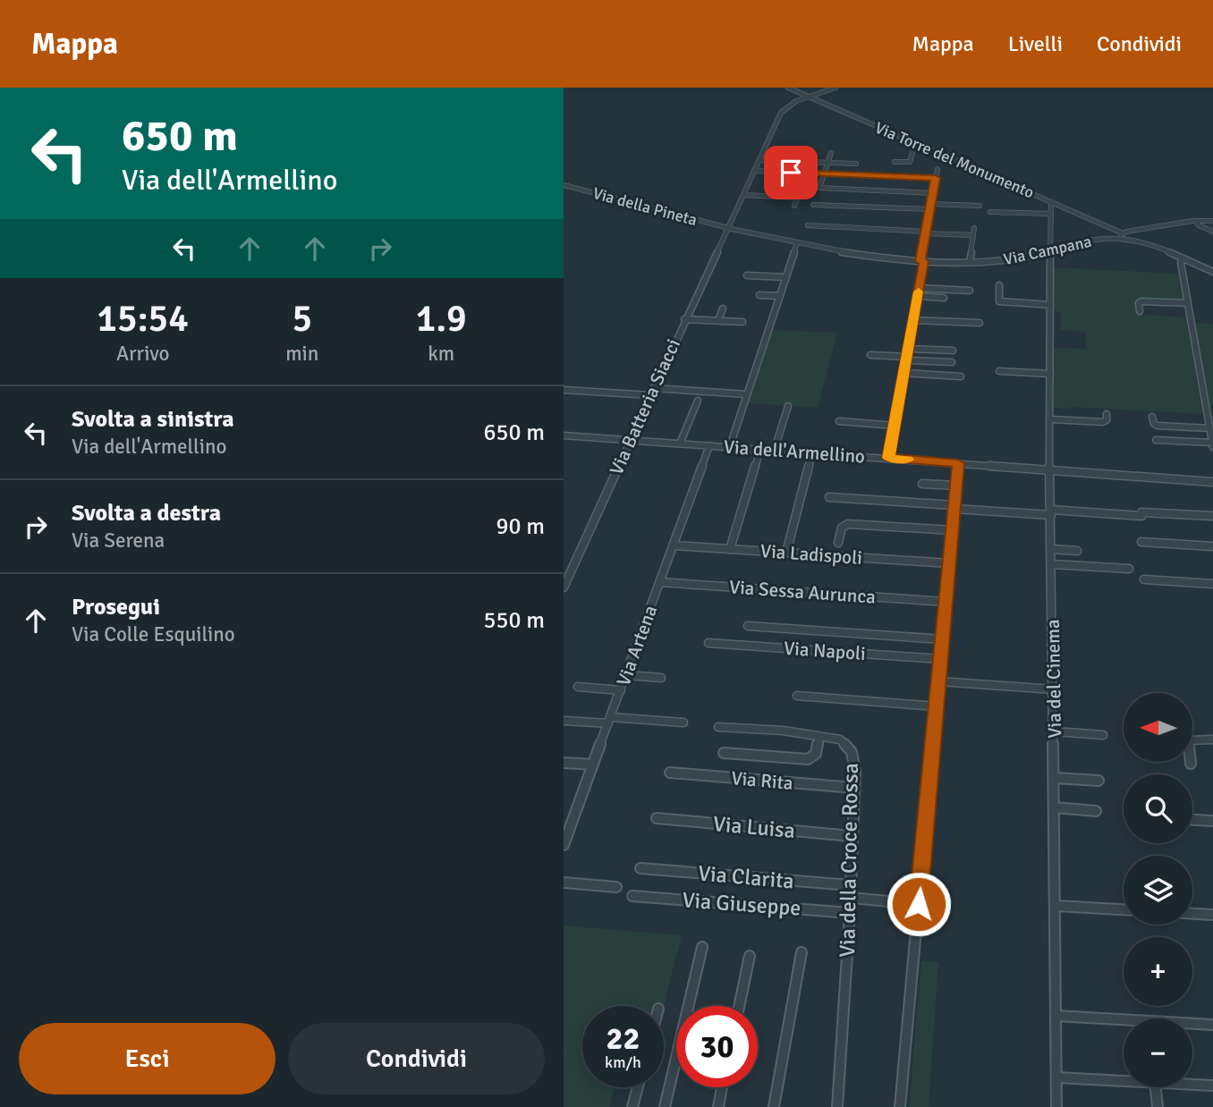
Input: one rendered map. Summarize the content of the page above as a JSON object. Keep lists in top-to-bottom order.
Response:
{
  "streets": {
    "street": [
      "Via Torre del Monumento",
      "Via della Pineta",
      "Via Campana",
      "Via Batteria Siacci",
      "Via dell'Armellino",
      "Via Ladispoli",
      "Via Sessa Aurunca",
      "Via Artena",
      "Via Napoli",
      "Via del Cinema",
      "Via Rita",
      "Via Luisa",
      "Via della Croce Rossa",
      "Via Clarita",
      "Via Giuseppe"
    ]
  },
  "crossings": [
    ["Via Torre del Monumento", "Via Campana"],
    ["Via Torre del Monumento", "Via Batteria Siacci"],
    ["Via Torre del Monumento", "Via del Cinema"],
    ["Via della Pineta", "Via Campana"],
    ["Via della Pineta", "Via Batteria Siacci"],
    ["Via Campana", "Via Batteria Siacci"],
    ["Via Campana", "Via del Cinema"],
    ["Via Batteria Siacci", "Via dell'Armellino"],
    ["Via dell'Armellino", "Via Artena"],
    ["Via dell'Armellino", "Via del Cinema"],
    ["Via Ladispoli", "Via Artena"],
    ["Via Sessa Aurunca", "Via Artena"],
    ["Via Rita", "Via della Croce Rossa"],
    ["Via Luisa", "Via della Croce Rossa"],
    ["Via della Croce Rossa", "Via Clarita"],
    ["Via della Croce Rossa", "Via Giuseppe"]
  ],
  "north": "left",
  "page": {
    "header": "Mappa",
    "nav": ["Mappa", "Livelli", "Condividi"],
    "turn": ["650 m", "Via dell'Armellino"],
    "eta": [
      "15:54",
      "Arrivo",
      "5",
      "min",
      "1.9",
      "km"
    ],
    "list": [
      {
        "name": "Svolta a sinistra",
        "note": "Via dell'Armellino",
        "value": "650 m"
      },
      {
        "name": "Svolta a destra",
        "note": "Via Serena",
        "value": "90 m"
      },
      {
        "name": "Prosegui",
        "note": "Via Colle Esquilino",
        "value": "550 m"
      }
    ],
    "map_buttons": ["+", "−"],
    "speed": "22 km/h",
    "limit": "30",
    "buttons": ["Esci", "Condividi"]
  }
}
